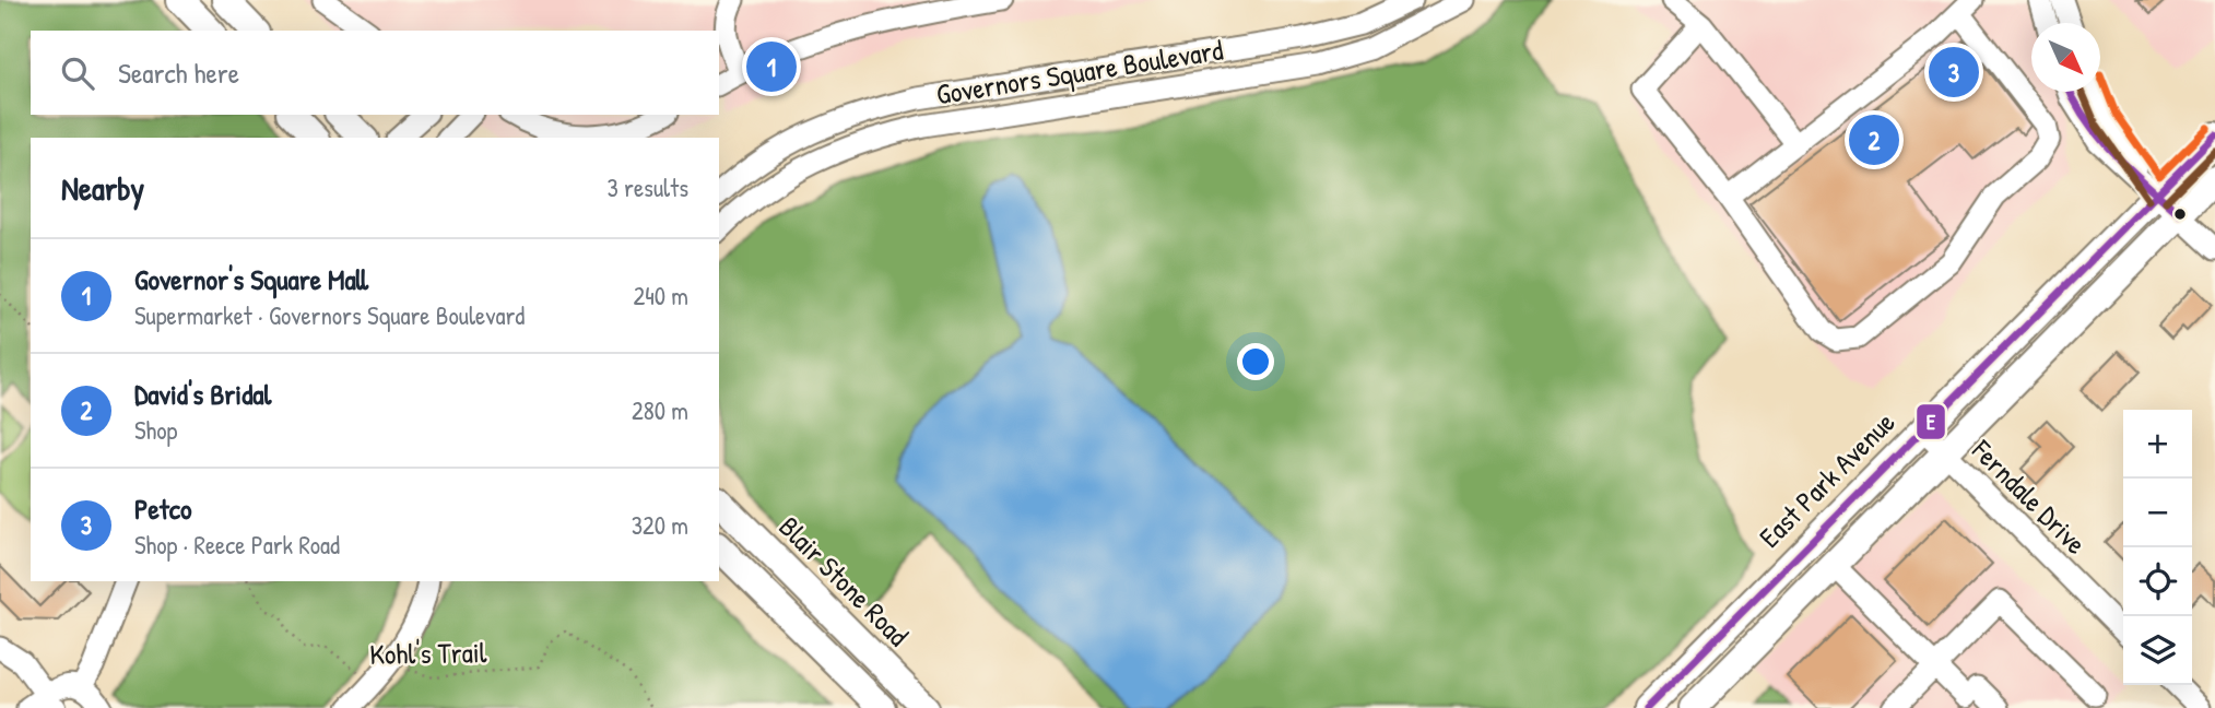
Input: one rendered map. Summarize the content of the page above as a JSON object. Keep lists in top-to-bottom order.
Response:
{
  "streets": {
    "main road": ["East Park Avenue", "Blair Stone Road"],
    "street": ["Governors Square Boulevard", "Ferndale Drive"],
    "path": ["Kohl's Trail"]
  },
  "crossings": [
    ["East Park Avenue", "Ferndale Drive"]
  ],
  "lines": ["transit line E"],
  "north": "bottom right",
  "page": {
    "search": "Search here",
    "pins": ["1", "3", "2"],
    "heading": ["Nearby", "3 results"],
    "list": [
      {
        "mark": "1",
        "name": "Governor's Square Mall",
        "note": "Supermarket · Governors Square Boulevard",
        "value": "240 m"
      },
      {
        "mark": "2",
        "name": "David's Bridal",
        "note": "Shop",
        "value": "280 m"
      },
      {
        "mark": "3",
        "name": "Petco",
        "note": "Shop · Reece Park Road",
        "value": "320 m"
      }
    ],
    "map_buttons": ["+", "−"]
  }
}
